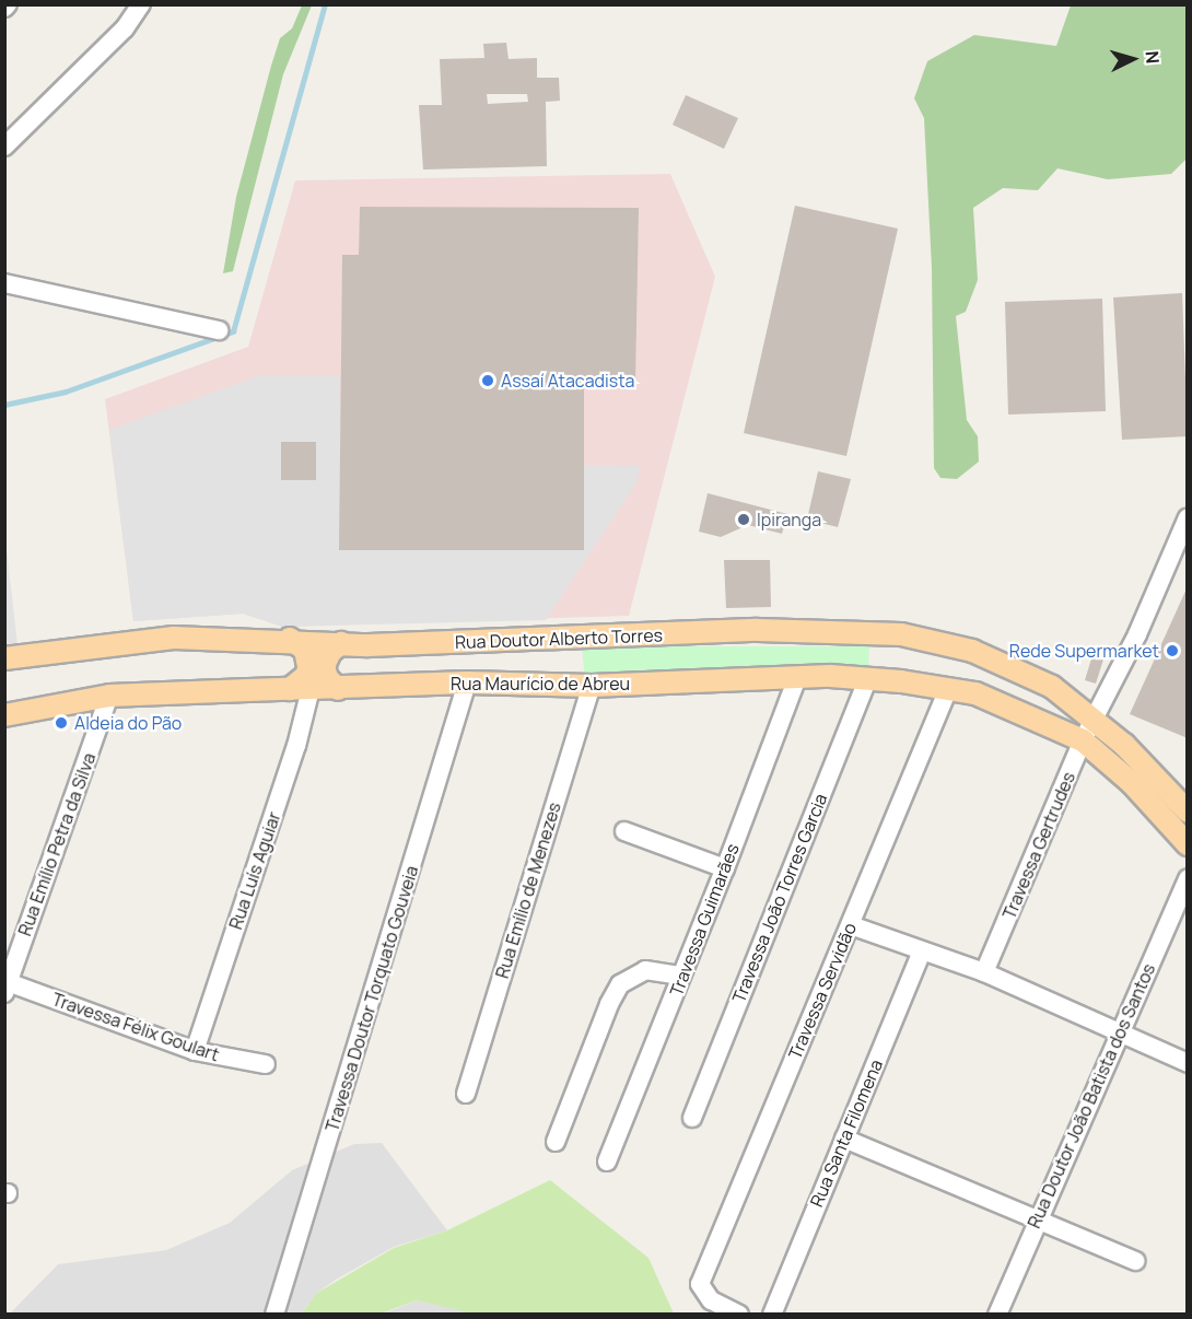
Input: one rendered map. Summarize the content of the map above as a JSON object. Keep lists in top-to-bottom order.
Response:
{
  "streets": {
    "main road": ["Rua Doutor Alberto Torres", "Rua Maurício de Abreu"],
    "street": [
      "Rua Emílio Petra da Silva",
      "Travessa Gertrudes",
      "Rua Luís Aguiar",
      "Rua Emílio de Menezes",
      "Travessa João Torres Garcia",
      "Travessa Guimarães",
      "Travessa Servidão",
      "Travessa Doutor Torquato Gouveia",
      "Travessa Félix Goulart",
      "Rua Doutor João Batista dos Santos",
      "Rua Santa Filomena"
    ]
  },
  "crossings": [
    ["Rua Doutor Alberto Torres", "Travessa Gertrudes"],
    ["Rua Maurício de Abreu", "Rua Emílio Petra da Silva"],
    ["Rua Maurício de Abreu", "Travessa Gertrudes"],
    ["Rua Maurício de Abreu", "Rua Luís Aguiar"],
    ["Rua Maurício de Abreu", "Rua Emílio de Menezes"],
    ["Rua Maurício de Abreu", "Travessa João Torres Garcia"],
    ["Rua Maurício de Abreu", "Travessa Guimarães"],
    ["Rua Maurício de Abreu", "Travessa Servidão"],
    ["Rua Maurício de Abreu", "Travessa Doutor Torquato Gouveia"],
    ["Rua Emílio Petra da Silva", "Travessa Félix Goulart"],
    ["Rua Luís Aguiar", "Travessa Félix Goulart"]
  ],
  "places": [
    "Assaí Atacadista",
    "Ipiranga",
    "Rede Supermarket",
    "Aldeia do Pão"
  ],
  "north": "right"
}
